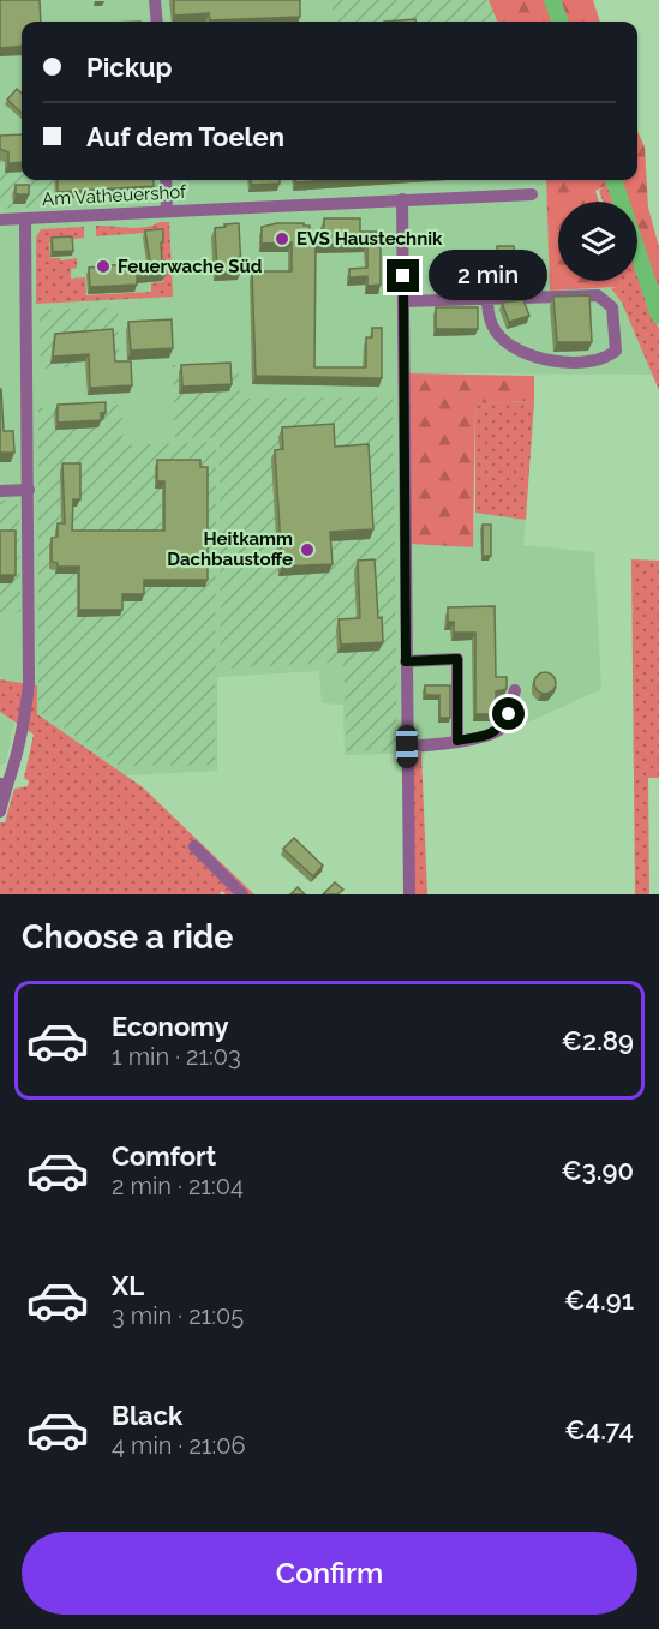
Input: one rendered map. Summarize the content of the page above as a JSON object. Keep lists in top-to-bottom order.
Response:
{
  "streets": {
    "street": ["Am Vatheuershof"]
  },
  "places": ["EVS Haustechnik", "Feuerwache Süd", "Heitkamm Dachbaustoffe"],
  "page": {
    "banner": ["Pickup", "Auf dem Toelen"],
    "bubble": "2 min",
    "heading": "Choose a ride",
    "list": [
      {
        "name": "Economy",
        "note": "1 min · 21:03",
        "value": "€2.89"
      },
      {
        "name": "Comfort",
        "note": "2 min · 21:04",
        "value": "€3.90"
      },
      {
        "name": "XL",
        "note": "3 min · 21:05",
        "value": "€4.91"
      },
      {
        "name": "Black",
        "note": "4 min · 21:06",
        "value": "€4.74"
      }
    ],
    "buttons": "Confirm"
  }
}
